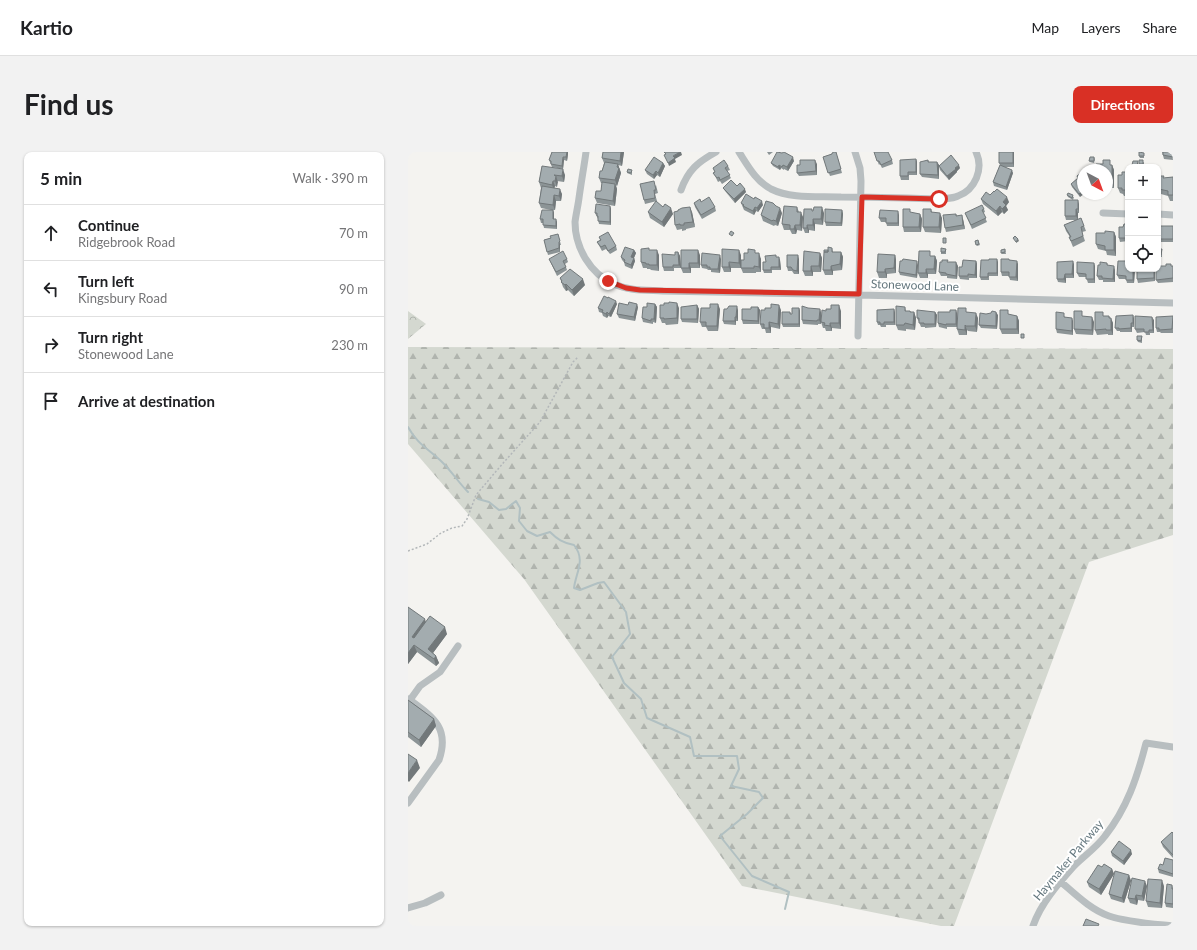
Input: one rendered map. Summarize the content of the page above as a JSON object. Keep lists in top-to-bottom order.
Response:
{
  "streets": {
    "street": ["Stonewood Lane", "Haymaker Parkway"]
  },
  "north": "bottom right",
  "page": {
    "header": "Kartio",
    "nav": ["Map", "Layers", "Share"],
    "buttons": "Directions",
    "title": "Find us",
    "heading": ["5 min", "Walk · 390 m"],
    "map_buttons": ["+", "−"],
    "list": [
      ["Continue", "Ridgebrook Road", "70 m"],
      ["Turn left", "Kingsbury Road", "90 m"],
      ["Turn right", "Stonewood Lane", "230 m"],
      "Arrive at destination"
    ]
  }
}
